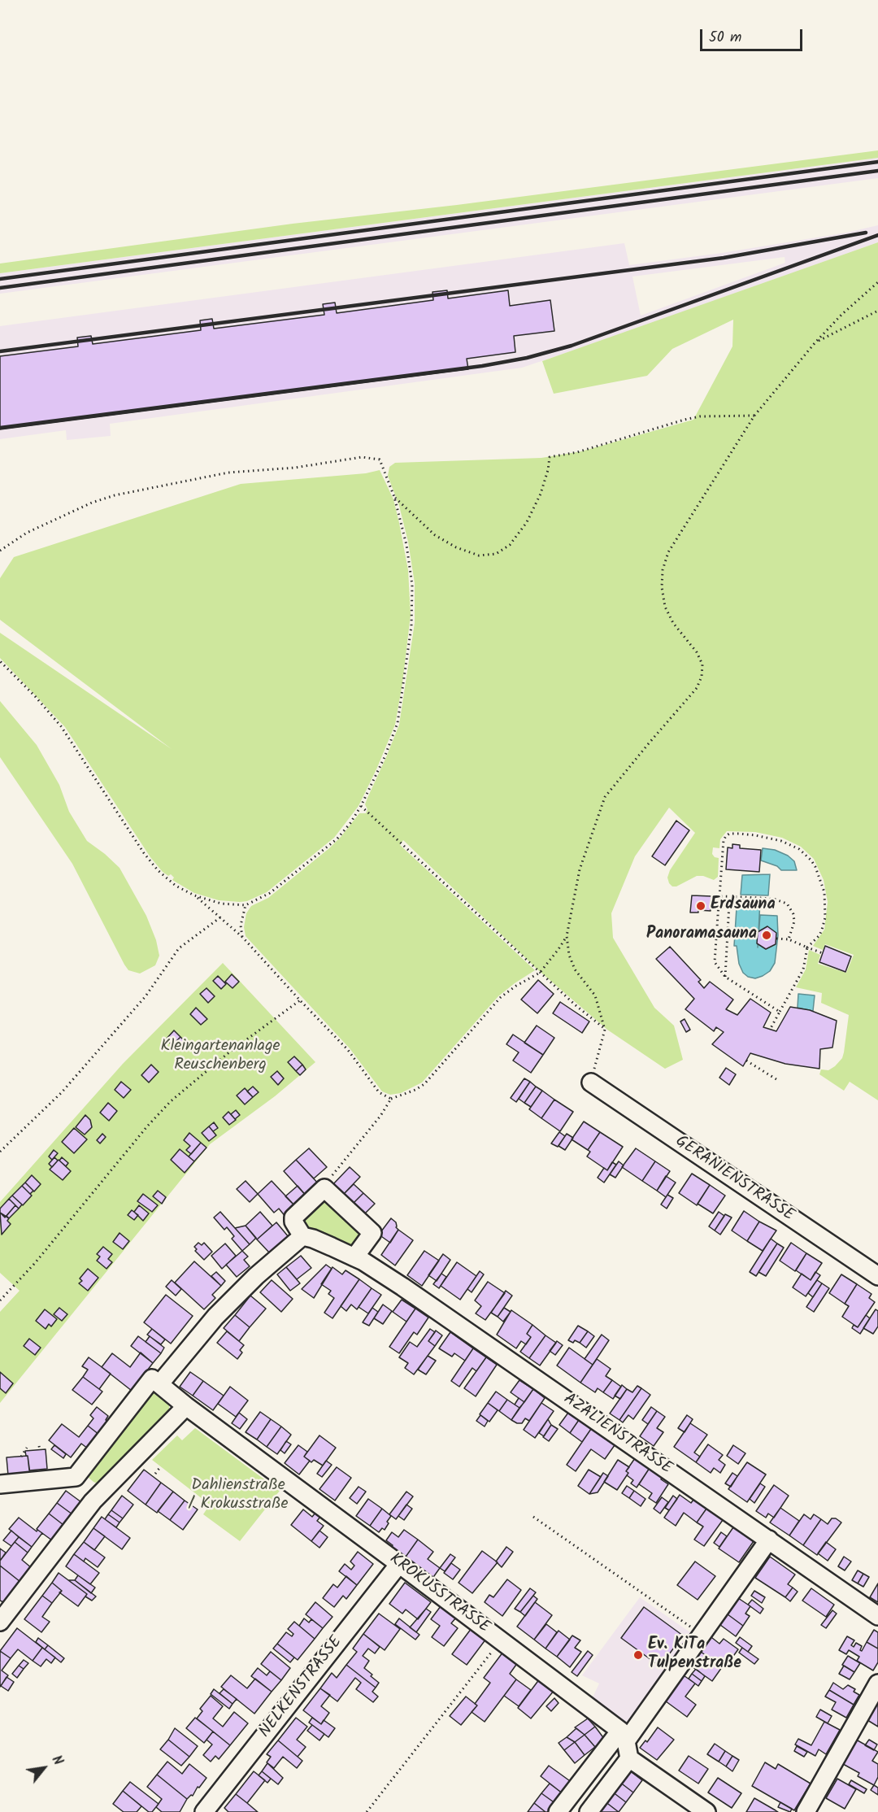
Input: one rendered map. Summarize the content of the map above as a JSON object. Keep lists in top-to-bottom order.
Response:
{
  "streets": {
    "street": [
      "GERANIENSTRASSE",
      "AZALIENSTRASSE",
      "KROKUSSTRASSE",
      "NELKENSTRASSE"
    ]
  },
  "crossings": [
    ["KROKUSSTRASSE", "NELKENSTRASSE"]
  ],
  "parks": ["Kleingartenanlage Reuschenberg", "Dahlienstraße / Krokusstraße"],
  "places": ["Erdsauna", "Panoramasauna", "Ev. KiTa Tulpenstraße"],
  "scale_bar": "50 m",
  "north": "top right"
}
